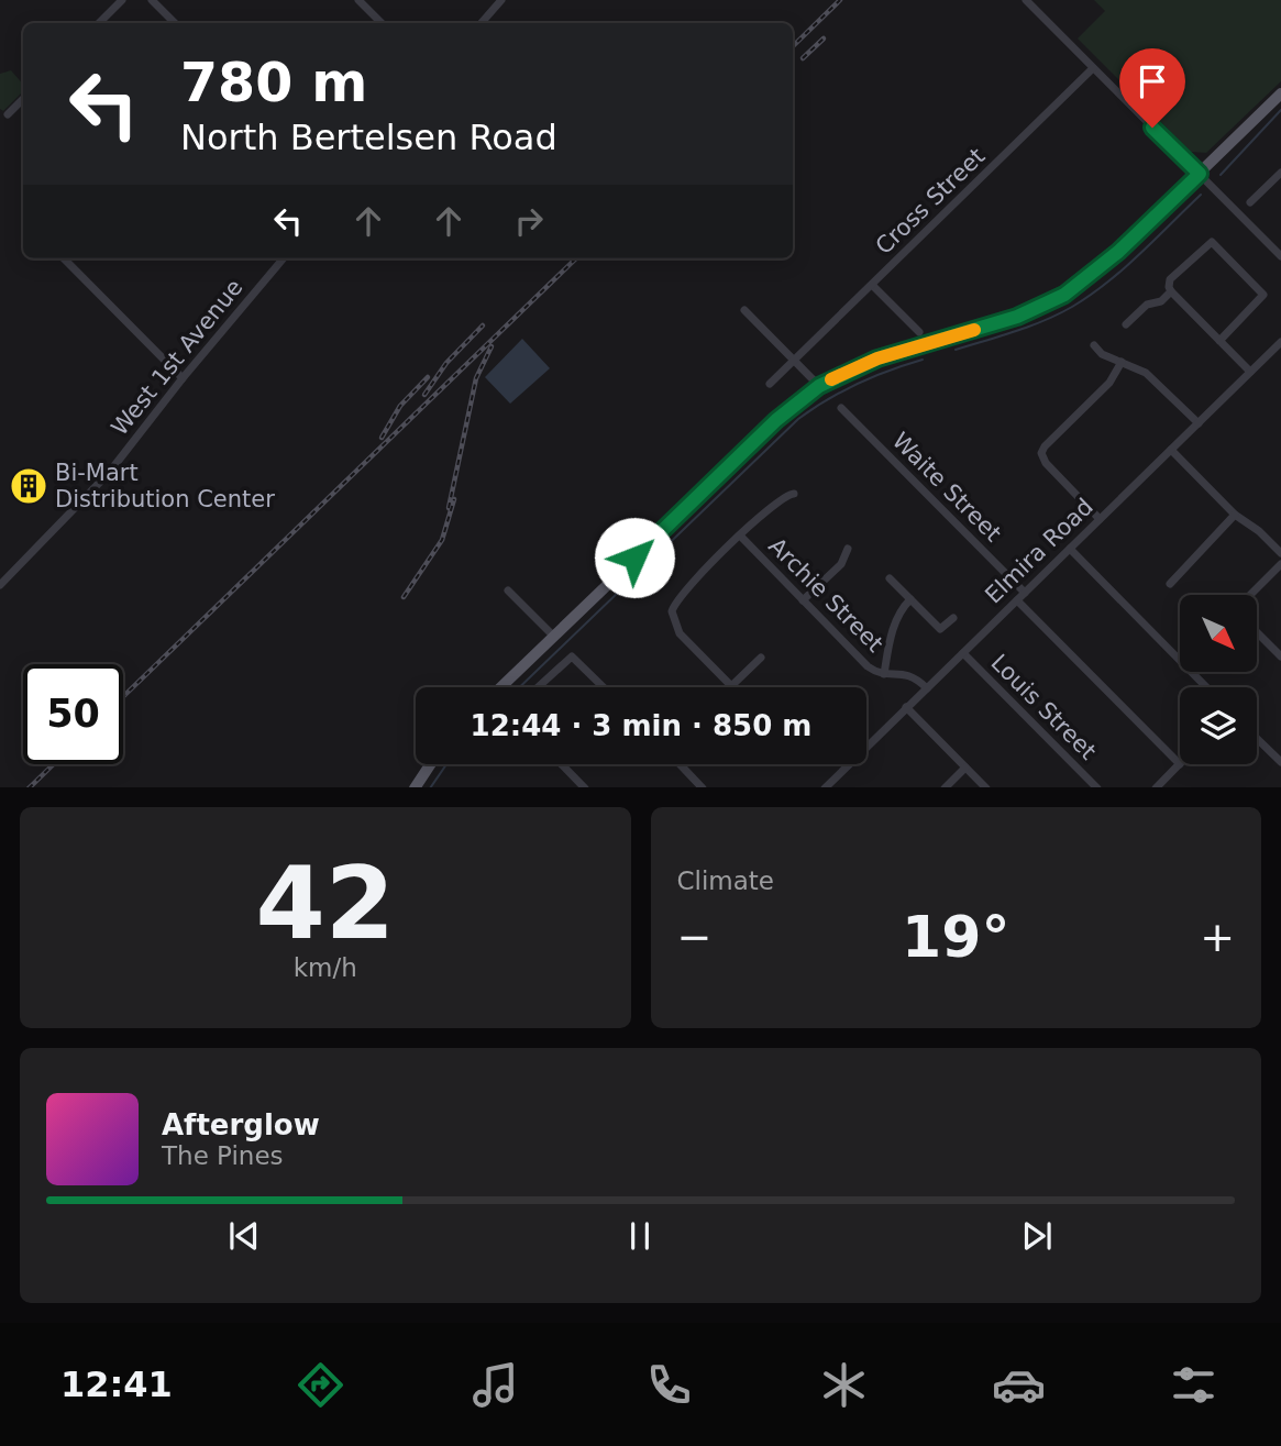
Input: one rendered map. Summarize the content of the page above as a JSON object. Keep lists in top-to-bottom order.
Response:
{
  "streets": {
    "street": [
      "Cross Street",
      "West 1st Avenue",
      "Waite Street",
      "Elmira Road",
      "Archie Street",
      "Louis Street"
    ]
  },
  "crossings": [
    ["Waite Street", "Elmira Road"],
    ["Elmira Road", "Archie Street"],
    ["Elmira Road", "Louis Street"]
  ],
  "places": {
    "building": ["Bi-Mart Distribution Center"]
  },
  "north": "bottom right",
  "page": {
    "turn": ["780 m", "North Bertelsen Road"],
    "limit": "50",
    "trip": "12:44 · 3 min · 850 m",
    "tile": [
      ["42", "km/h"],
      "Climate"
    ],
    "heat": ["−", "19°", "+"],
    "song": ["Afterglow", "The Pines"],
    "tabs": "12:41"
  }
}
